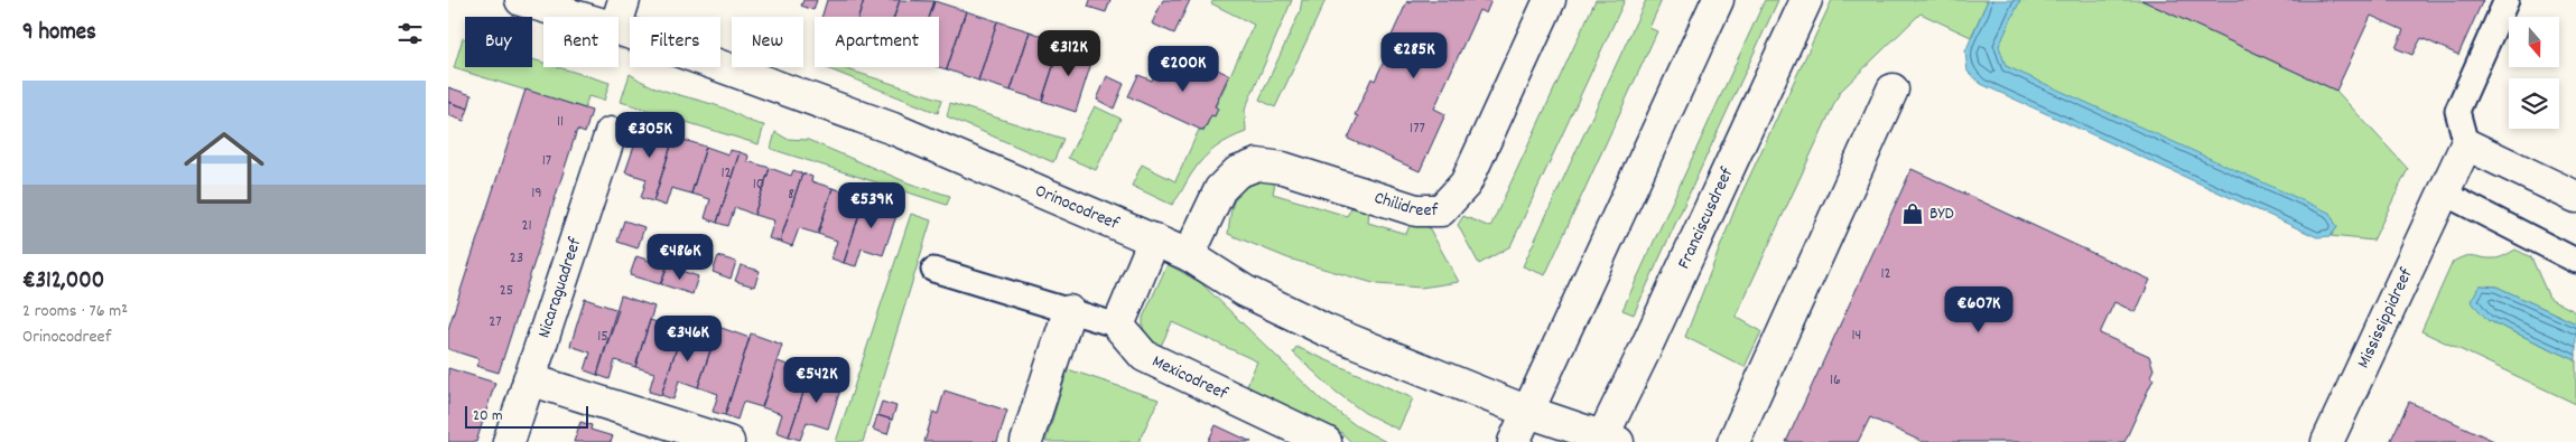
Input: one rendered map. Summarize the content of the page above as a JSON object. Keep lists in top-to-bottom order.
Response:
{
  "streets": {
    "street": [
      "Chilidreef",
      "Orinocodreef",
      "Franciscusdreef",
      "Nicaraguadreef",
      "Mississippidreef",
      "Mexicodreef"
    ]
  },
  "crossings": [
    ["Chilidreef", "Orinocodreef"],
    ["Orinocodreef", "Franciscusdreef"]
  ],
  "places": {
    "shop": ["BYD"]
  },
  "house_numbers": [
    "11",
    "177",
    "17",
    "12",
    "10",
    "19",
    "8",
    "21",
    "23",
    "12",
    "25",
    "27",
    "14",
    "15",
    "16"
  ],
  "scale_bar": "20 m",
  "north": "bottom",
  "page": {
    "heading": "9 homes",
    "chip": [
      "Buy",
      "Rent",
      "Filters",
      "New",
      "Apartment"
    ],
    "price": [
      "€312K",
      "€285K",
      "€200K",
      "€305K",
      "€539K",
      "€486K",
      "€607K",
      "€346K",
      "€542K"
    ],
    "list": [
      {
        "name": "€312,000",
        "note": "2 rooms · 76 m² · Orinocodreef"
      }
    ],
    "scale": "20 m"
  }
}
